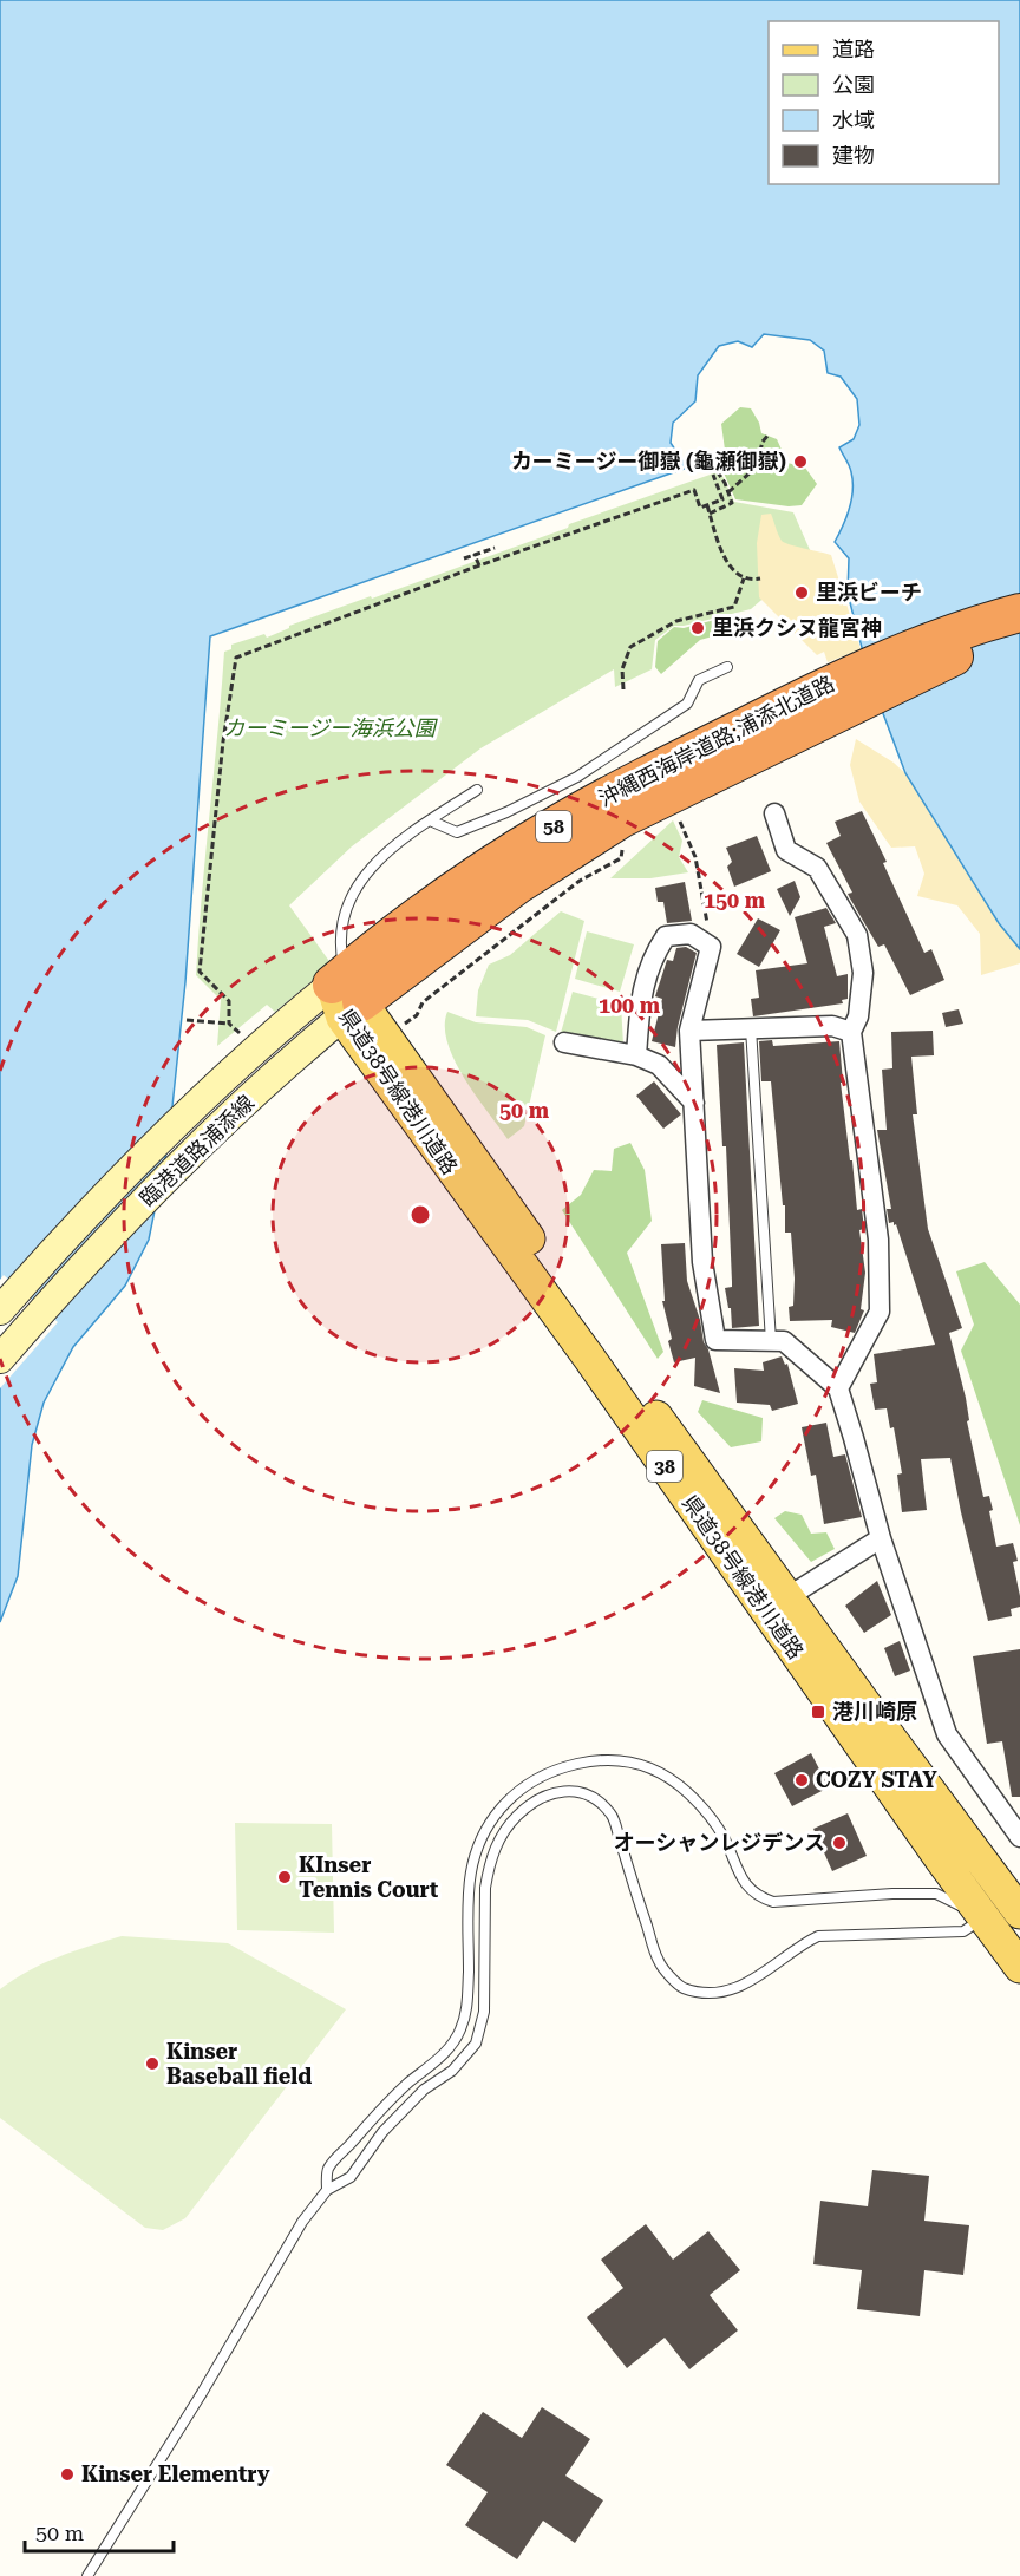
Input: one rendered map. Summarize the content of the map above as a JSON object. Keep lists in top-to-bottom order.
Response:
{
  "streets": {
    "highway": ["沖縄西海岸道路;浦添北道路", "58"],
    "main road": ["県道38号線港川道路", "38"],
    "street": ["臨港道路浦添線"]
  },
  "crossings": [
    ["沖縄西海岸道路;浦添北道路", "県道38号線港川道路"],
    ["沖縄西海岸道路;浦添北道路", "臨港道路浦添線"],
    ["県道38号線港川道路", "臨港道路浦添線"]
  ],
  "parks": ["カーミージー海浜公園"],
  "places": {
    "other": [
      "カーミージー御嶽 (龜瀬御嶽)",
      "里浜ビーチ",
      "里浜クシヌ龍宮神",
      "COZY STAY",
      "オーシャンレジデンス",
      "KInser Tennis Court",
      "Kinser Baseball field",
      "Kinser Elementry"
    ],
    "transit": ["港川崎原"]
  },
  "legend": [
    "道路",
    "公園",
    "水域",
    "建物"
  ],
  "scale_bar": "50 m",
  "rings": ["150 m", "100 m", "50 m"]
}
